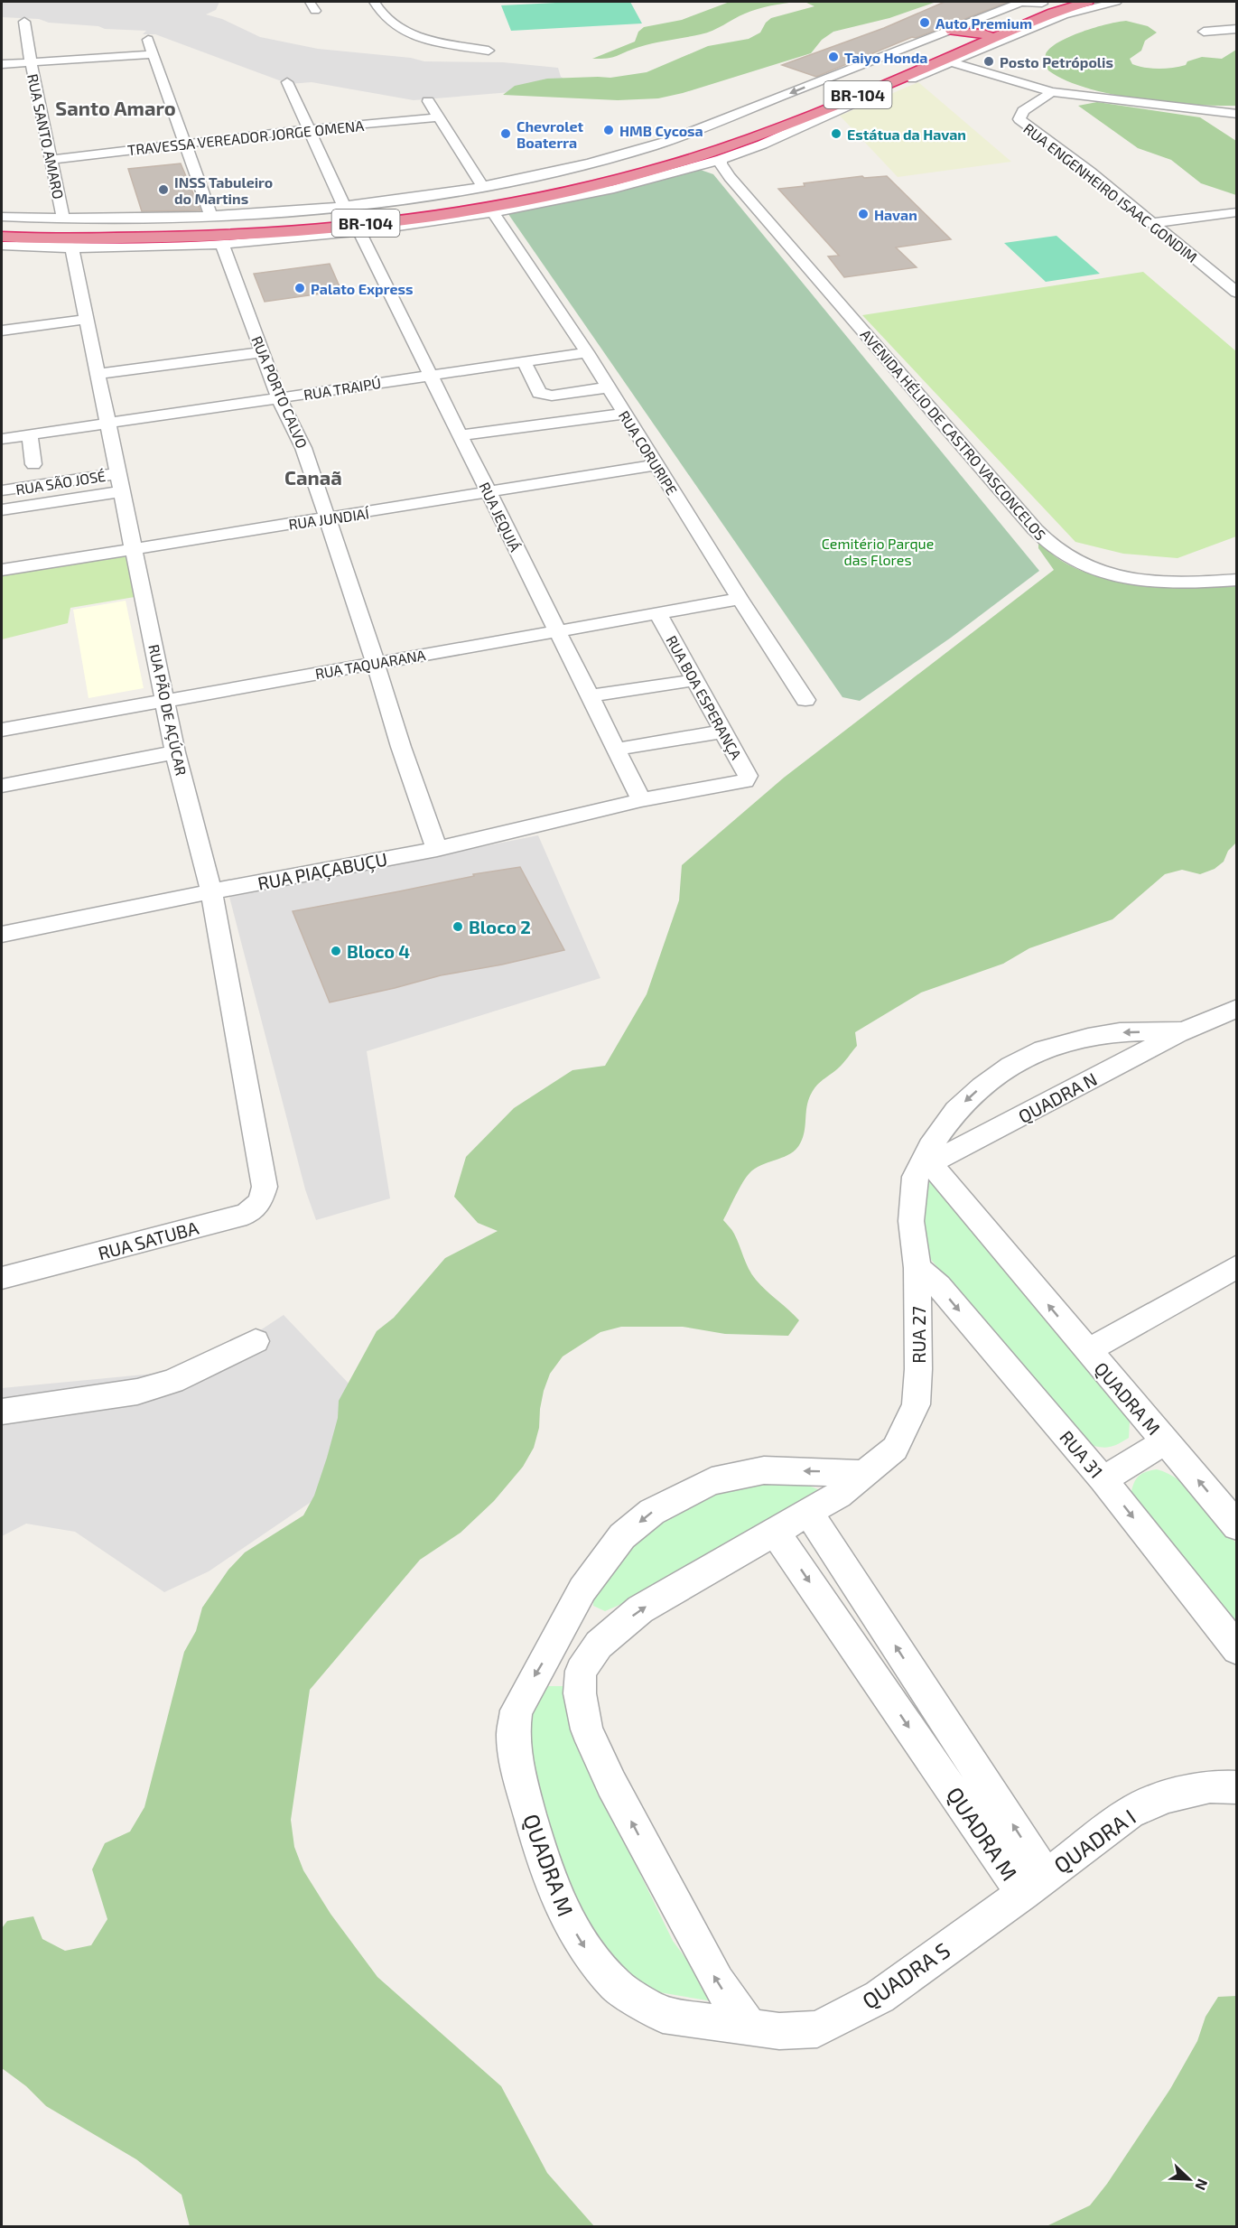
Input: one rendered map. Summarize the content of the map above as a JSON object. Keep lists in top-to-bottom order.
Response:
{
  "streets": {
    "highway": ["BR-104"],
    "street": [
      "RUA SANTO AMARO",
      "TRAVESSA VEREADOR JORGE OMENA",
      "RUA ENGENHEIRO ISAAC GONDIM",
      "RUA TRAIPÚ",
      "RUA PORTO CALVO",
      "AVENIDA HÉLIO DE CASTRO VASCONCELOS",
      "RUA CORURIPE",
      "RUA SÃO JOSÉ",
      "RUA JEQUIÁ",
      "RUA JUNDIAÍ",
      "RUA TAQUARANA",
      "RUA BOA ESPERANÇA",
      "RUA PÃO DE AÇÚCAR",
      "RUA PIAÇABUÇU",
      "QUADRA N",
      "RUA SATUBA",
      "RUA 27",
      "QUADRA M",
      "RUA 31",
      "QUADRA I",
      "QUADRA S"
    ]
  },
  "crossings": [
    ["BR-104", "RUA CORURIPE"],
    ["RUA SANTO AMARO", "TRAVESSA VEREADOR JORGE OMENA"],
    ["RUA TRAIPÚ", "RUA PORTO CALVO"],
    ["RUA TRAIPÚ", "RUA CORURIPE"],
    ["RUA TRAIPÚ", "RUA JEQUIÁ"],
    ["RUA TRAIPÚ", "RUA PÃO DE AÇÚCAR"],
    ["RUA PORTO CALVO", "RUA JUNDIAÍ"],
    ["RUA PORTO CALVO", "RUA TAQUARANA"],
    ["RUA PORTO CALVO", "RUA PIAÇABUÇU"],
    ["RUA CORURIPE", "RUA JUNDIAÍ"],
    ["RUA CORURIPE", "RUA TAQUARANA"],
    ["RUA SÃO JOSÉ", "RUA PÃO DE AÇÚCAR"],
    ["RUA JEQUIÁ", "RUA JUNDIAÍ"],
    ["RUA JEQUIÁ", "RUA TAQUARANA"],
    ["RUA JEQUIÁ", "RUA PIAÇABUÇU"],
    ["RUA JUNDIAÍ", "RUA PÃO DE AÇÚCAR"],
    ["RUA TAQUARANA", "RUA BOA ESPERANÇA"],
    ["RUA TAQUARANA", "RUA PÃO DE AÇÚCAR"],
    ["RUA BOA ESPERANÇA", "RUA PIAÇABUÇU"],
    ["RUA PÃO DE AÇÚCAR", "RUA PIAÇABUÇU"],
    ["RUA PÃO DE AÇÚCAR", "RUA SATUBA"],
    ["QUADRA N", "RUA 27"],
    ["RUA 27", "QUADRA M"],
    ["RUA 27", "RUA 31"],
    ["QUADRA M", "QUADRA I"],
    ["QUADRA M", "QUADRA S"],
    ["QUADRA I", "QUADRA S"]
  ],
  "districts": ["Santo Amaro", "Canaã"],
  "parks": ["Cemitério Parque das Flores"],
  "places": [
    "Auto Premium",
    "Taiyo Honda",
    "Posto Petrópolis",
    "HMB Cycosa",
    "Chevrolet Boaterra",
    "Estátua da Havan",
    "INSS Tabuleiro do Martins",
    "Havan",
    "Palato Express",
    "Bloco 2",
    "Bloco 4"
  ],
  "north": "bottom right"
}
